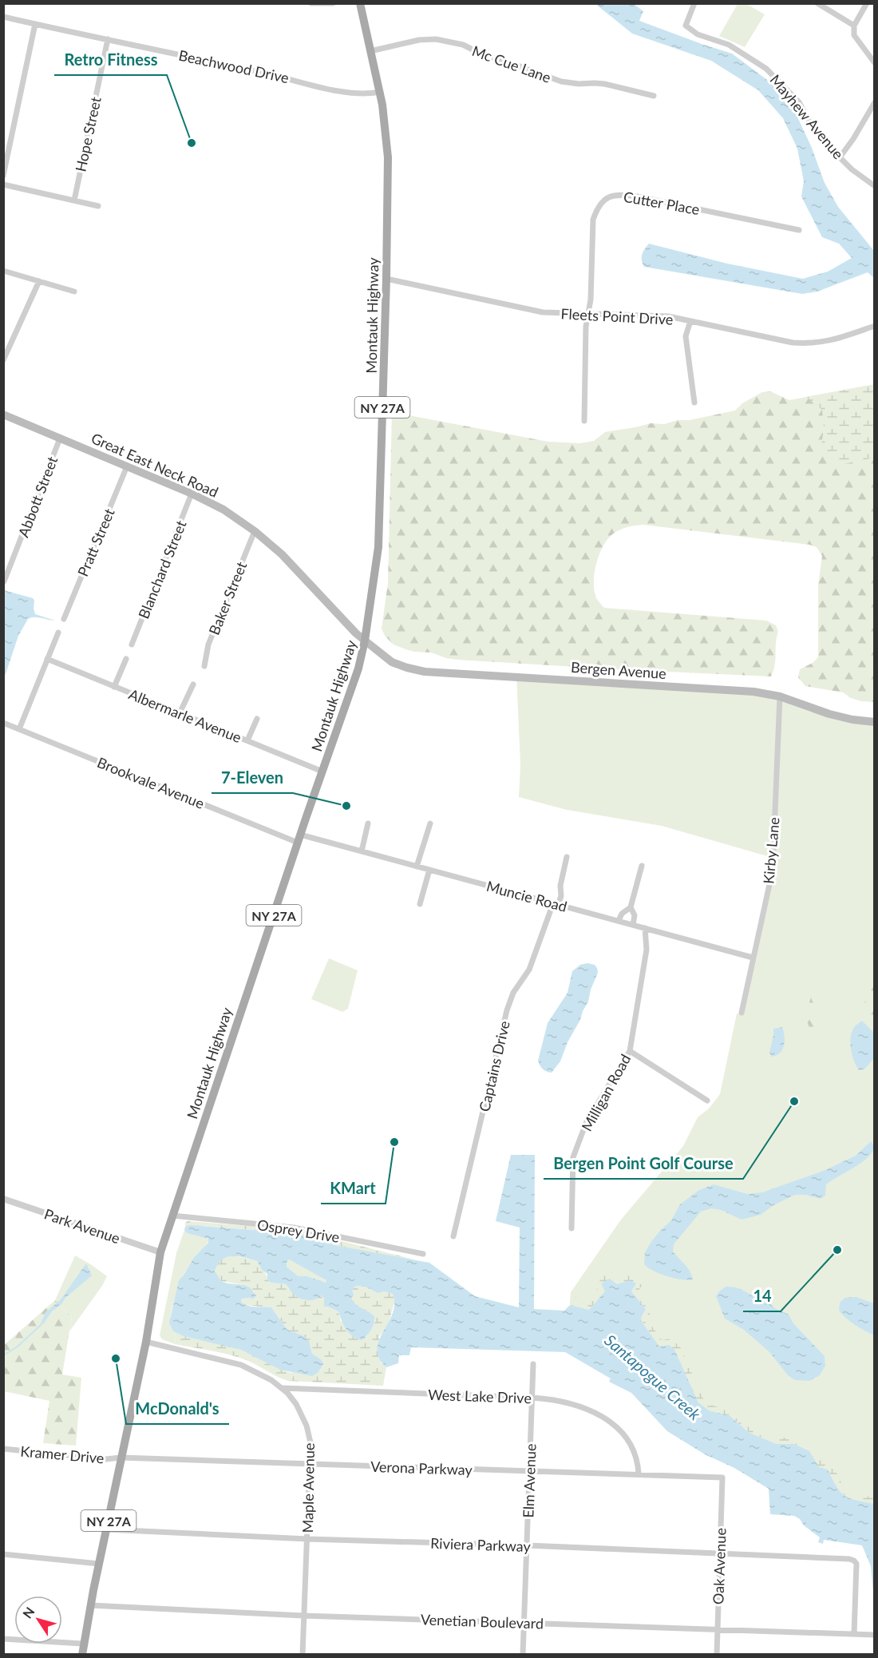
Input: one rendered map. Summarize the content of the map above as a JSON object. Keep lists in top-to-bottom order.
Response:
{
  "streets": {
    "main road": [
      "Montauk Highway",
      "NY 27A",
      "Great East Neck Road",
      "Bergen Avenue"
    ],
    "street": [
      "Mc Cue Lane",
      "Beachwood Drive",
      "Mayhew Avenue",
      "Hope Street",
      "Cutter Place",
      "Fleets Point Drive",
      "Abbott Street",
      "Pratt Street",
      "Blanchard Street",
      "Baker Street",
      "Albermarle Avenue",
      "Brookvale Avenue",
      "Kirby Lane",
      "Muncie Road",
      "Captains Drive",
      "Milligan Road",
      "Park Avenue",
      "Osprey Drive",
      "West Lake Drive",
      "Kramer Drive",
      "Verona Parkway",
      "Elm Avenue",
      "Maple Avenue",
      "Riviera Parkway",
      "Oak Avenue",
      "Venetian Boulevard"
    ]
  },
  "crossings": [
    ["Mc Cue Lane", "NY 27A"],
    ["Beachwood Drive", "Hope Street"],
    ["Beachwood Drive", "Montauk Highway"],
    ["Beachwood Drive", "NY 27A"],
    ["Cutter Place", "Fleets Point Drive"],
    ["Montauk Highway", "Fleets Point Drive"],
    ["Montauk Highway", "NY 27A"],
    ["Montauk Highway", "Great East Neck Road"],
    ["Montauk Highway", "Bergen Avenue"],
    ["Montauk Highway", "Albermarle Avenue"],
    ["Montauk Highway", "Brookvale Avenue"],
    ["Montauk Highway", "Muncie Road"],
    ["Montauk Highway", "Park Avenue"],
    ["Montauk Highway", "Osprey Drive"],
    ["NY 27A", "Park Avenue"],
    ["NY 27A", "Kramer Drive"],
    ["NY 27A", "Verona Parkway"],
    ["NY 27A", "Maple Avenue"],
    ["NY 27A", "Riviera Parkway"],
    ["NY 27A", "Venetian Boulevard"],
    ["Great East Neck Road", "Abbott Street"],
    ["Great East Neck Road", "Pratt Street"],
    ["Great East Neck Road", "Blanchard Street"],
    ["Great East Neck Road", "Baker Street"],
    ["Great East Neck Road", "Bergen Avenue"],
    ["Bergen Avenue", "Kirby Lane"],
    ["Brookvale Avenue", "Muncie Road"],
    ["Kirby Lane", "Muncie Road"],
    ["Muncie Road", "Captains Drive"],
    ["Muncie Road", "Milligan Road"],
    ["West Lake Drive", "Verona Parkway"],
    ["West Lake Drive", "Elm Avenue"],
    ["West Lake Drive", "Maple Avenue"],
    ["Kramer Drive", "Verona Parkway"],
    ["Verona Parkway", "Elm Avenue"],
    ["Verona Parkway", "Maple Avenue"],
    ["Verona Parkway", "Oak Avenue"],
    ["Elm Avenue", "Riviera Parkway"],
    ["Elm Avenue", "Venetian Boulevard"],
    ["Maple Avenue", "Riviera Parkway"],
    ["Maple Avenue", "Venetian Boulevard"],
    ["Riviera Parkway", "Oak Avenue"],
    ["Riviera Parkway", "Venetian Boulevard"],
    ["Oak Avenue", "Venetian Boulevard"]
  ],
  "water": ["Santapogue Creek"],
  "places": [
    "Retro Fitness",
    "7-Eleven",
    "Bergen Point Golf Course",
    "KMart",
    "14",
    "McDonald's"
  ],
  "north": "top left"
}
